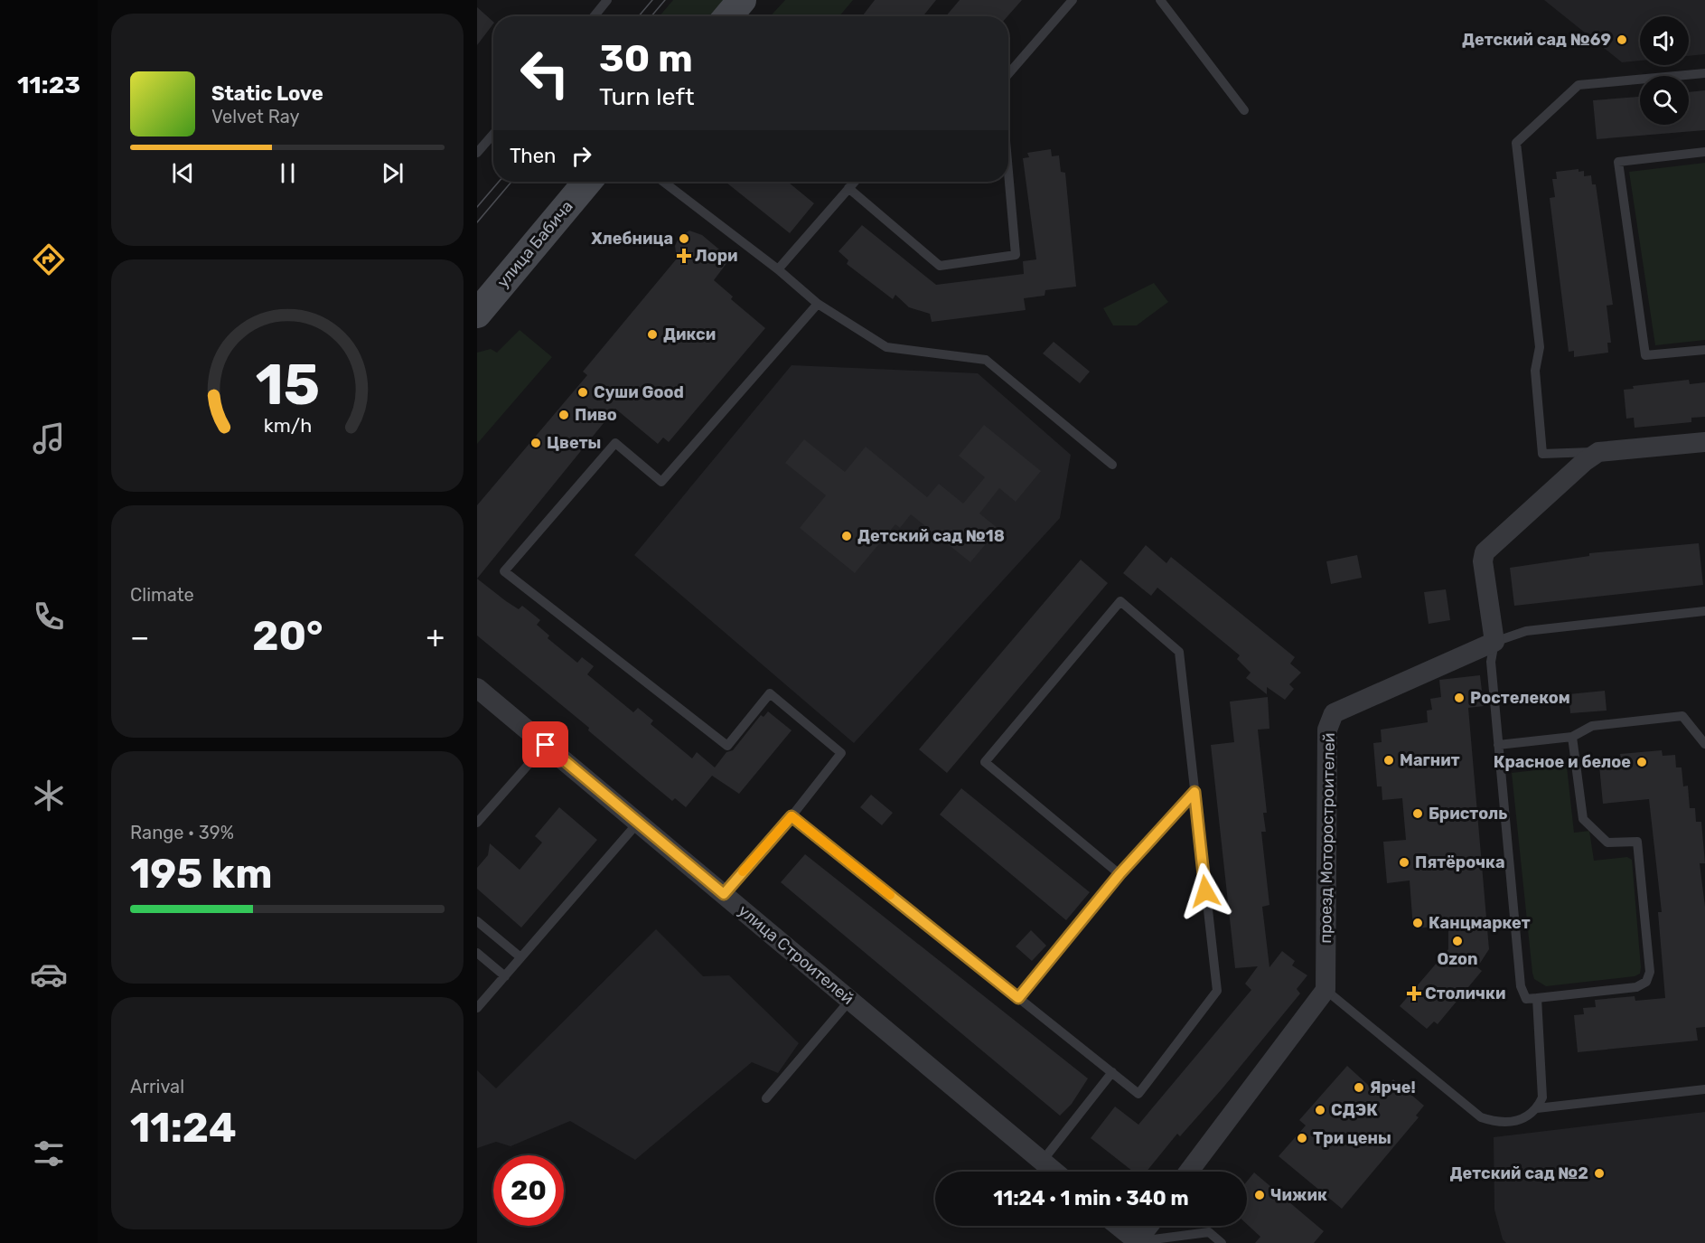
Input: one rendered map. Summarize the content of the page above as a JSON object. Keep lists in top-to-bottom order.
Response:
{
  "streets": {
    "street": ["улица Бабича", "проезд Моторостроителей", "улица Строителей"]
  },
  "places": {
    "other": [
      "Детский сад №69",
      "Хлебница",
      "Дикси",
      "Суши Good",
      "Пиво",
      "Цветы",
      "Детский сад №18",
      "Ростелеком",
      "Магнит",
      "Красное и белое",
      "Бристоль",
      "Пятёрочка",
      "Канцмаркет",
      "Ozon",
      "Ярче!",
      "СДЭК",
      "Три цены",
      "Детский сад №2",
      "Чижик"
    ],
    "health": ["Лори", "Столички"]
  },
  "page": {
    "tabs": "11:23",
    "turn": ["30 m", "Turn left"],
    "song": ["Static Love", "Velvet Ray"],
    "then": "Then",
    "tile": [
      "Climate",
      ["Range · 39%", "195 km"],
      ["Arrival", "11:24"]
    ],
    "heat": ["−", "20°", "+"],
    "limit": "20",
    "trip": "11:24 · 1 min · 340 m",
    "gauge": ["15", "km/h"]
  }
}
